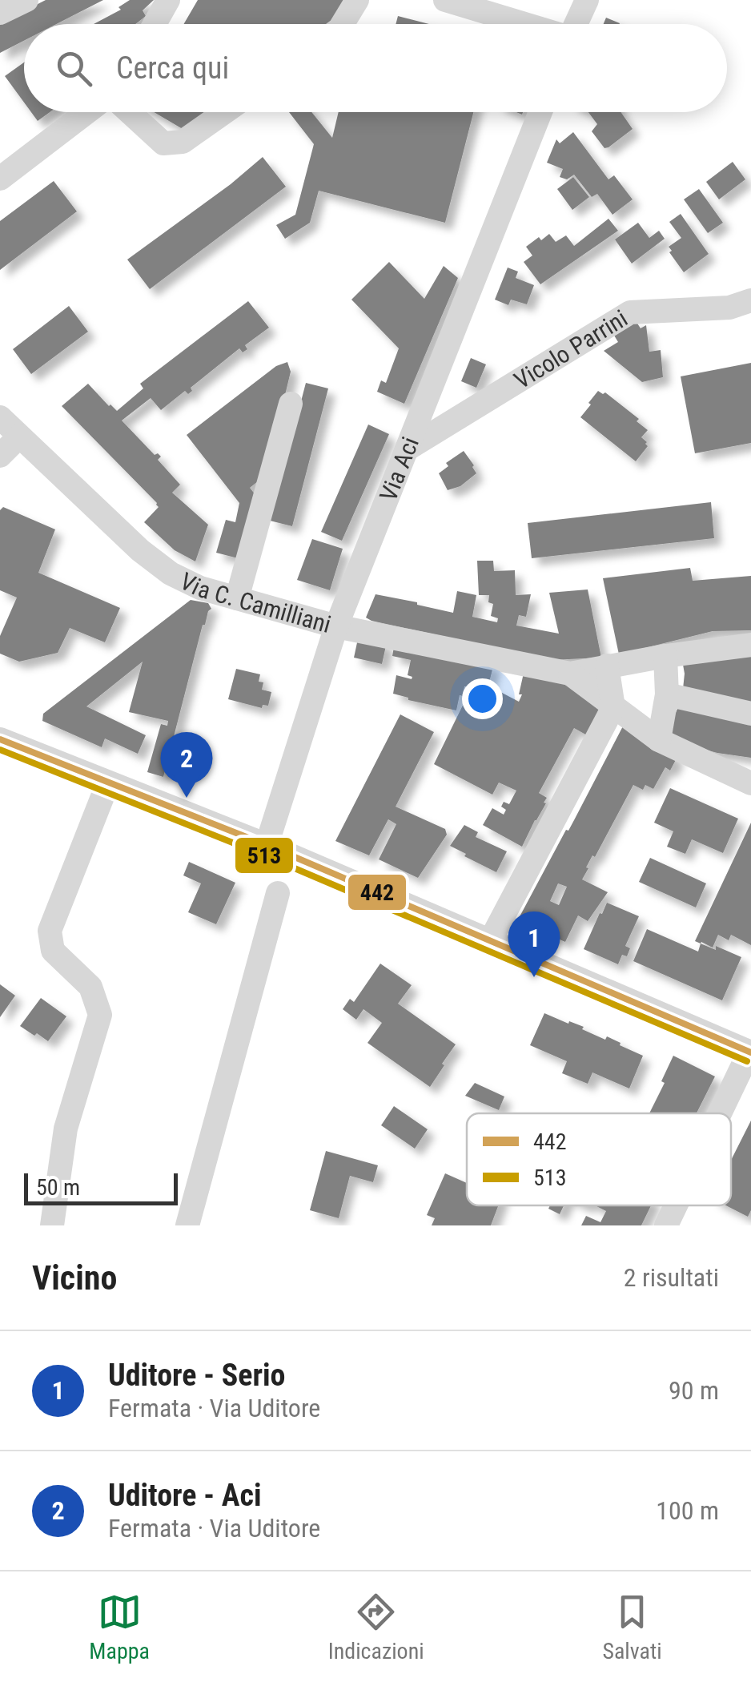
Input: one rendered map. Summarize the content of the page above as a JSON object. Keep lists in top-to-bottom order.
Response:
{
  "streets": {
    "street": ["Vicolo Parrini", "Via Aci", "Via C. Camilliani"]
  },
  "crossings": [
    ["Vicolo Parrini", "Via Aci"],
    ["Via Aci", "Via C. Camilliani"]
  ],
  "lines": ["transit line 442", "transit line 513"],
  "legend": ["442", "513"],
  "scale_bar": "50 m",
  "page": {
    "search": "Cerca qui",
    "pins": ["2", "1"],
    "scale": "50 m",
    "heading": ["Vicino", "2 risultati"],
    "list": [
      {
        "mark": "1",
        "name": "Uditore - Serio",
        "note": "Fermata · Via Uditore",
        "value": "90 m"
      },
      {
        "mark": "2",
        "name": "Uditore - Aci",
        "note": "Fermata · Via Uditore",
        "value": "100 m"
      }
    ],
    "nav": ["Mappa", "Indicazioni", "Salvati"]
  }
}
